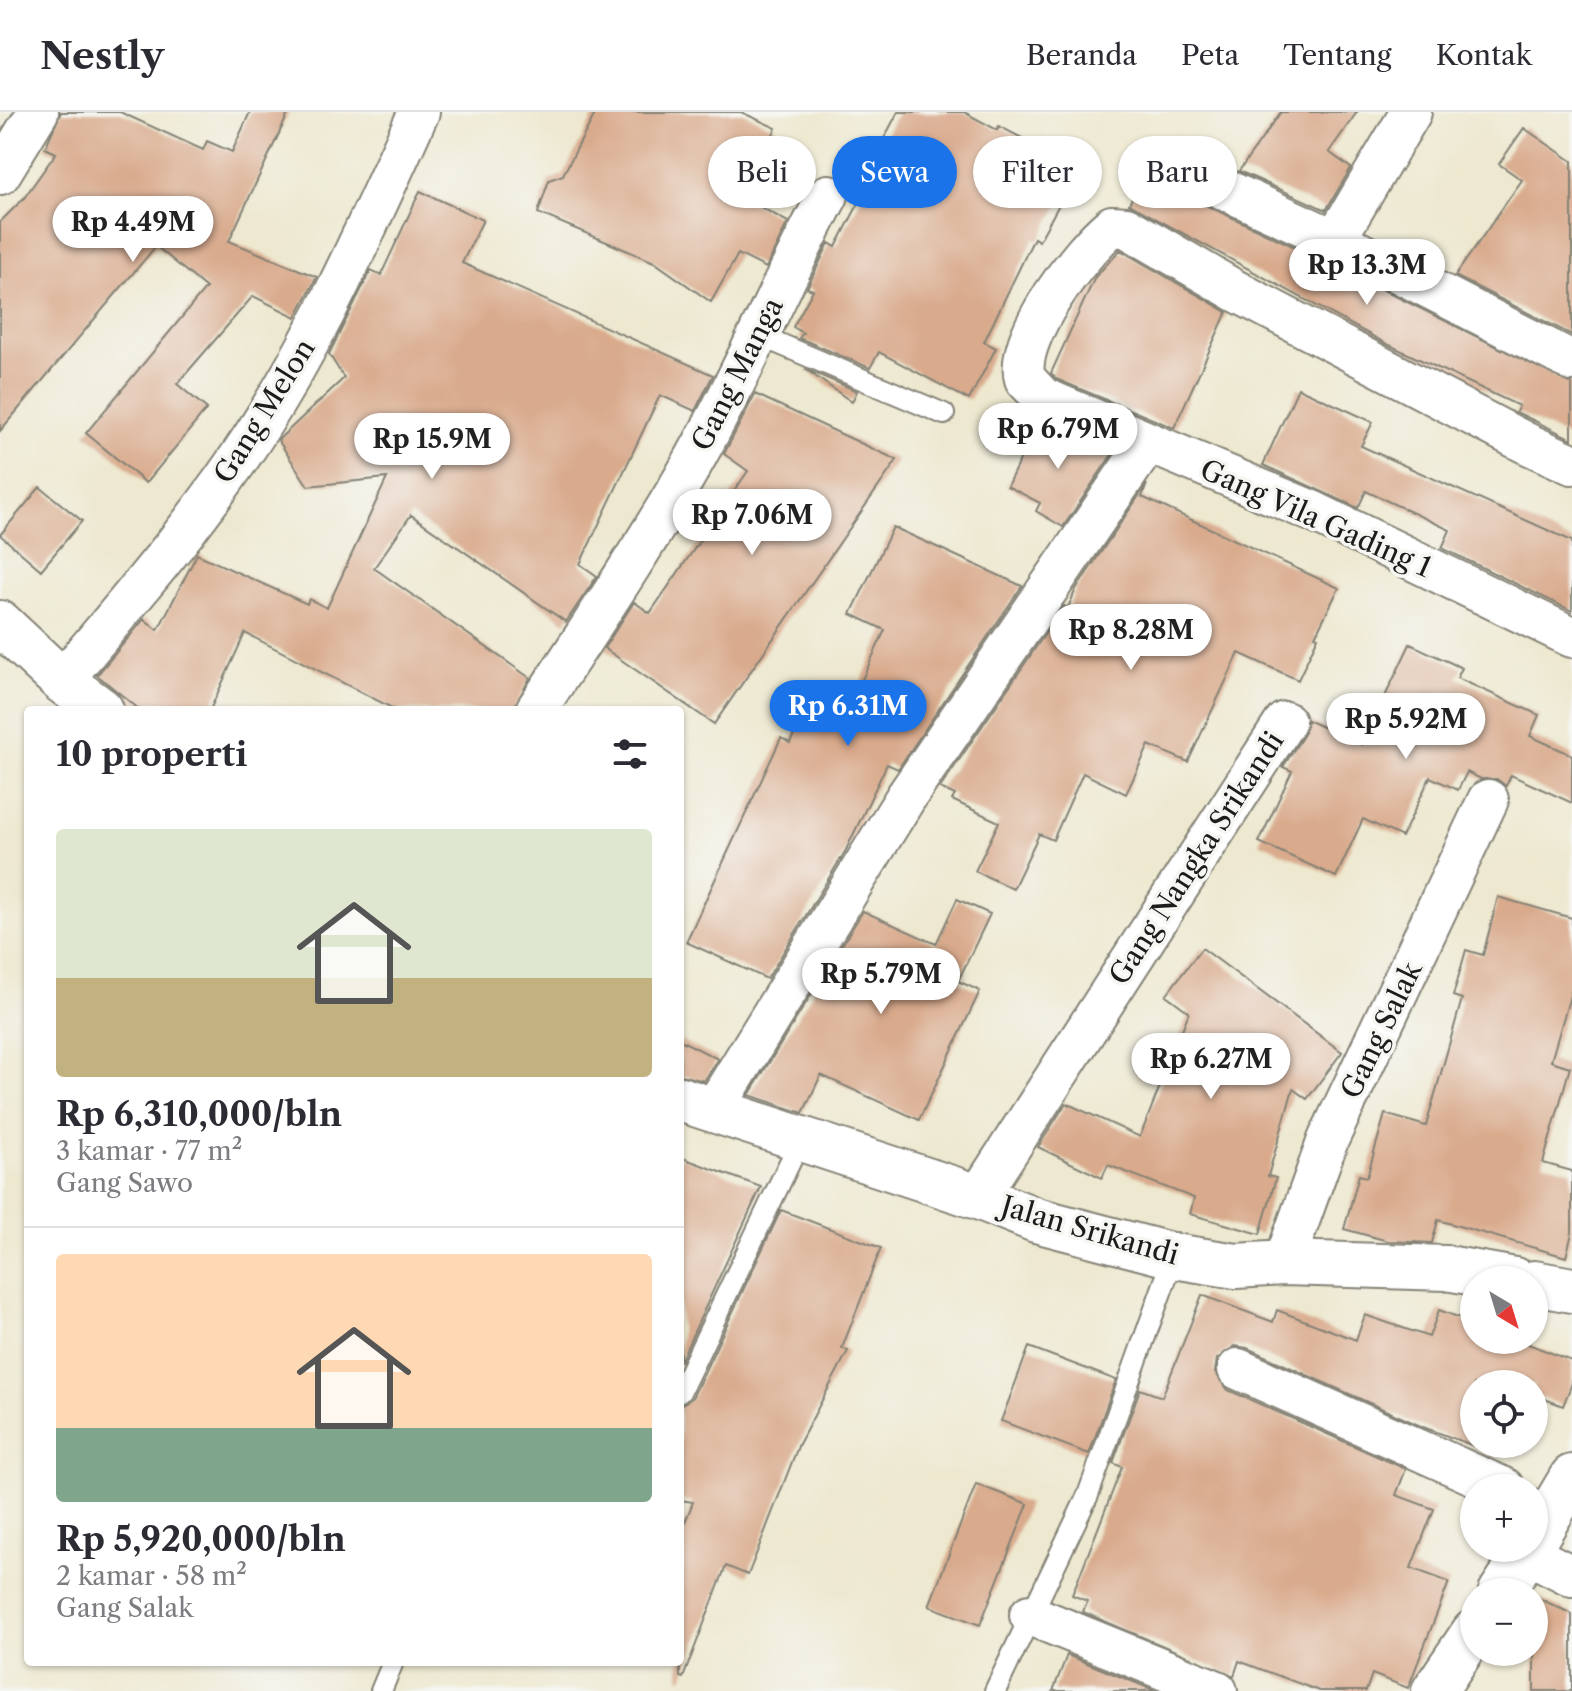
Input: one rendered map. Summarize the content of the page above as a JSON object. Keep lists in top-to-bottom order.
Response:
{
  "streets": {
    "street": [
      "Gang Manga",
      "Gang Melon",
      "Gang Vila Gading 1",
      "Gang Nangka Srikandi",
      "Gang Salak",
      "Jalan Srikandi"
    ]
  },
  "crossings": [
    ["Gang Nangka Srikandi", "Jalan Srikandi"],
    ["Gang Salak", "Jalan Srikandi"]
  ],
  "north": "bottom right",
  "page": {
    "header": "Nestly",
    "nav": [
      "Beranda",
      "Peta",
      "Tentang",
      "Kontak"
    ],
    "chip": [
      "Beli",
      "Sewa",
      "Filter",
      "Baru"
    ],
    "price": [
      "Rp 4.49M",
      "Rp 13.3M",
      "Rp 6.79M",
      "Rp 15.9M",
      "Rp 7.06M",
      "Rp 8.28M",
      "Rp 6.31M",
      "Rp 5.92M",
      "Rp 5.79M",
      "Rp 6.27M"
    ],
    "heading": "10 properti",
    "list": [
      {
        "name": "Rp 6,310,000/bln",
        "note": "3 kamar · 77 m² · Gang Sawo"
      },
      {
        "name": "Rp 5,920,000/bln",
        "note": "2 kamar · 58 m² · Gang Salak"
      }
    ],
    "map_buttons": ["+", "−"]
  }
}
